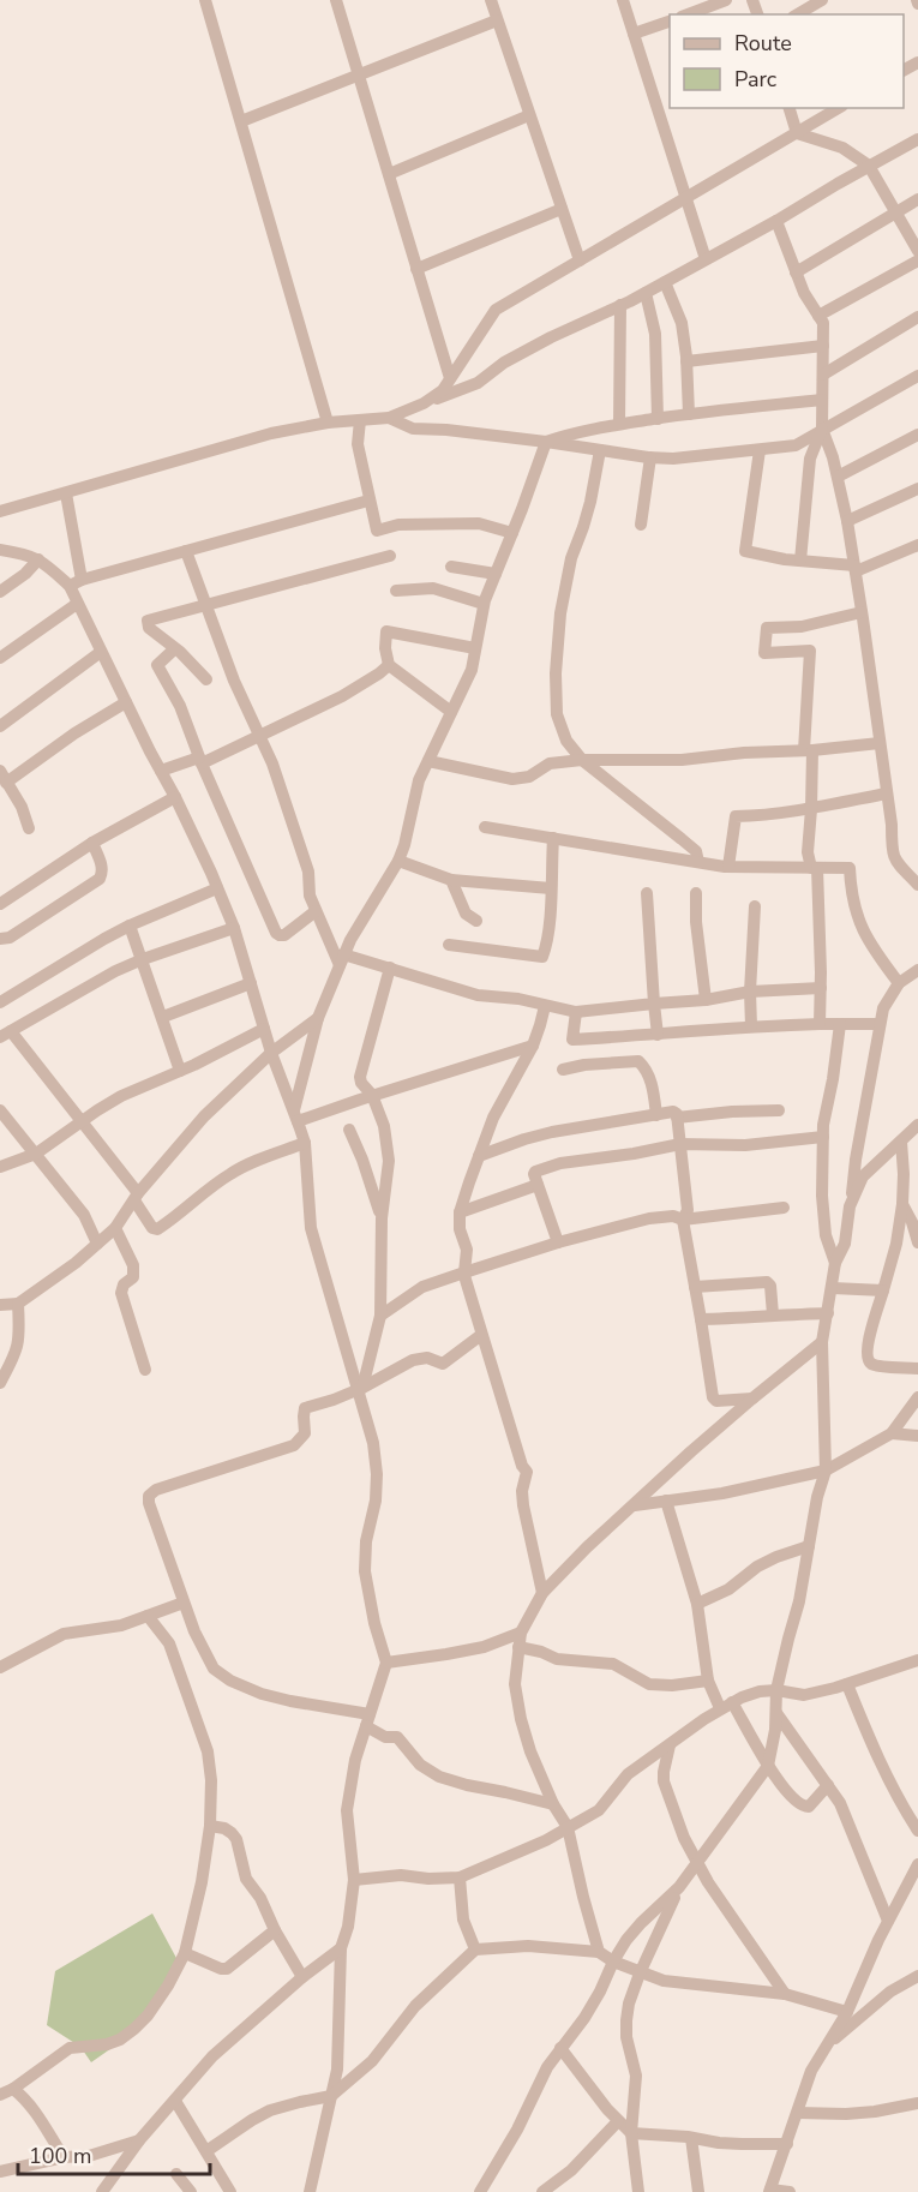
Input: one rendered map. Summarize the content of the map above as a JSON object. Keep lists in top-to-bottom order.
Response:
{
  "legend": ["Route", "Parc"],
  "scale_bar": "100 m"
}
